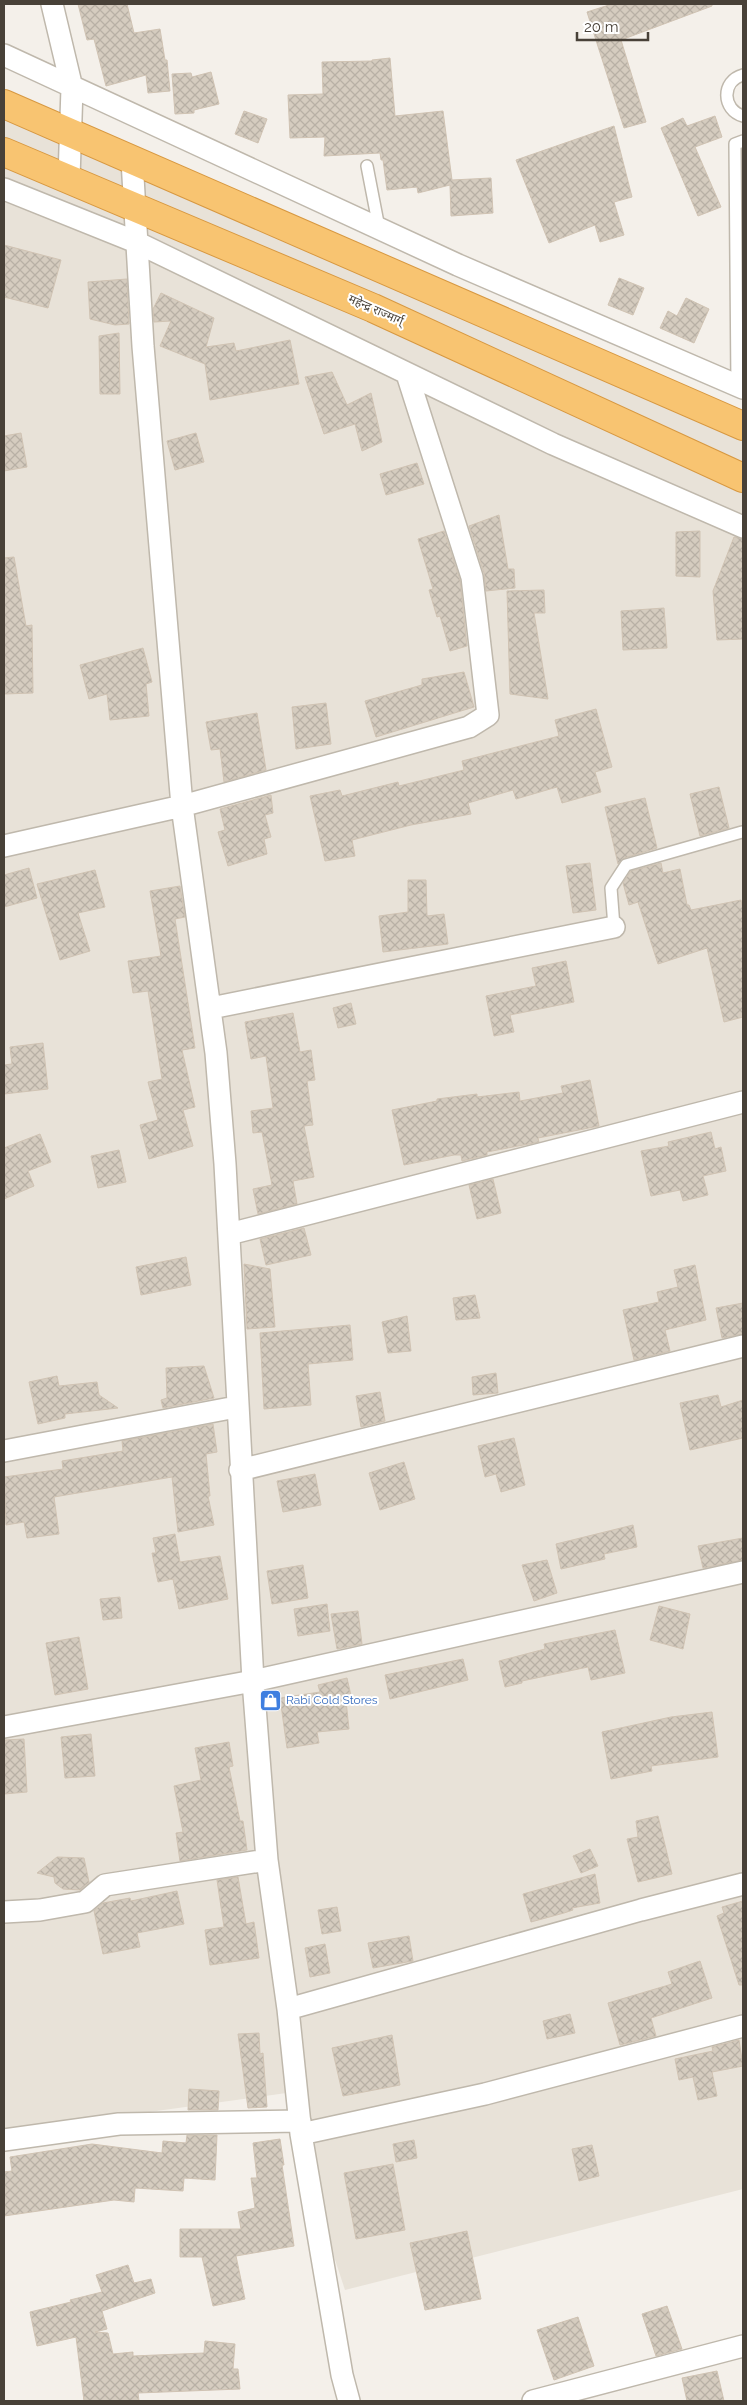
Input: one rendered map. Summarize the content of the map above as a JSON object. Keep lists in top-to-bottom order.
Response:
{
  "streets": {
    "highway": ["महेन्द्र राज्मार्ग्"]
  },
  "places": {
    "shop": ["Rabi Cold Stores"]
  },
  "scale_bar": "20 m"
}
